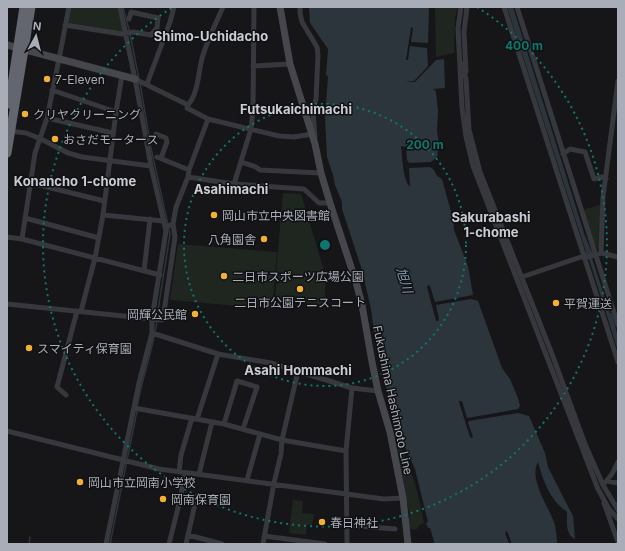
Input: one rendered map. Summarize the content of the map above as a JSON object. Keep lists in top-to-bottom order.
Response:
{
  "streets": {
    "main road": ["Fukushima Hashimoto Line"]
  },
  "districts": [
    "Shimo-Uchidacho",
    "Futsukaichimachi",
    "Konancho 1-chome",
    "Asahimachi",
    "Sakurabashi 1-chome",
    "Asahi Hommachi"
  ],
  "water": ["旭川"],
  "places": [
    "7-Eleven",
    "クリヤクリーニング",
    "おさだモータース",
    "岡山市立中央図書館",
    "八角園舎",
    "二日市スポーツ広場公園",
    "二日市公園テニスコート",
    "平賀運送",
    "岡輝公民館",
    "スマイティ保育園",
    "岡山市立岡南小学校",
    "岡南保育園",
    "春日神社"
  ],
  "north": "top",
  "rings": ["400 m", "200 m"]
}
